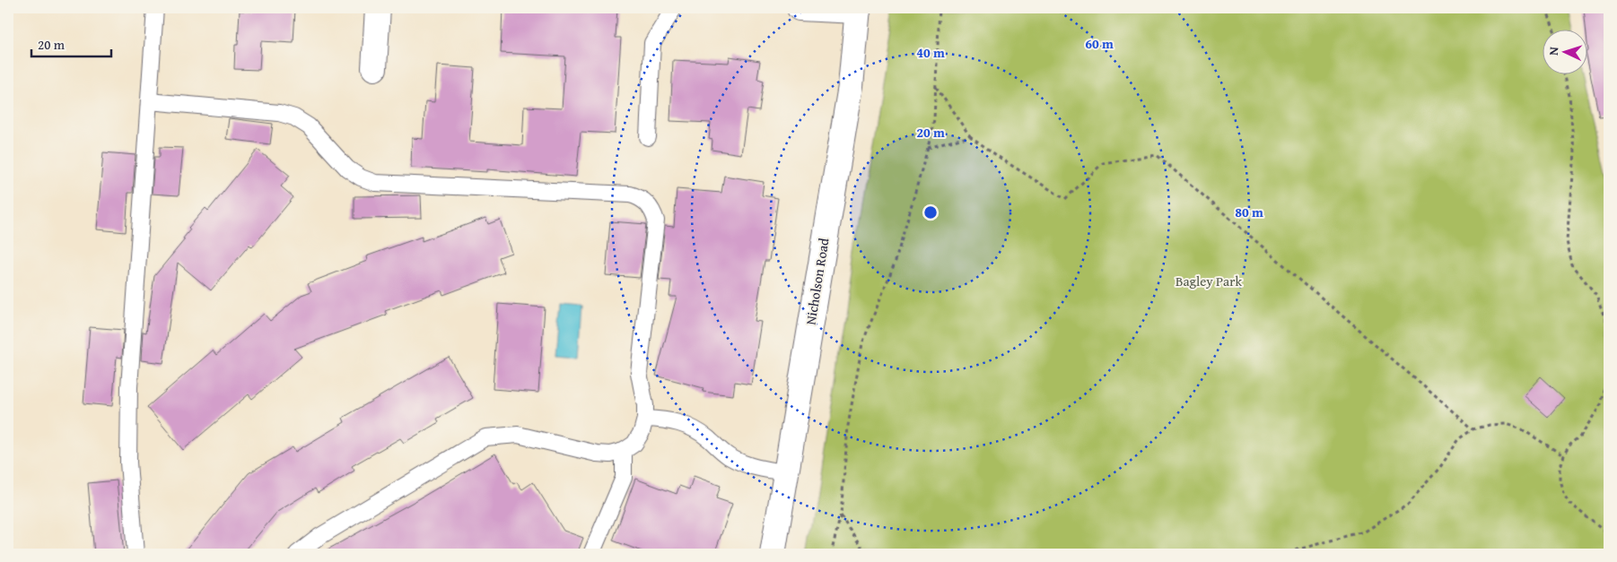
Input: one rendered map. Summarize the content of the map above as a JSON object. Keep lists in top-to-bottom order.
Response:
{
  "streets": {
    "street": ["Nicholson Road"]
  },
  "parks": ["Bagley Park"],
  "scale_bar": "20 m",
  "north": "left",
  "rings": [
    "60 m",
    "40 m",
    "20 m",
    "80 m"
  ]
}
